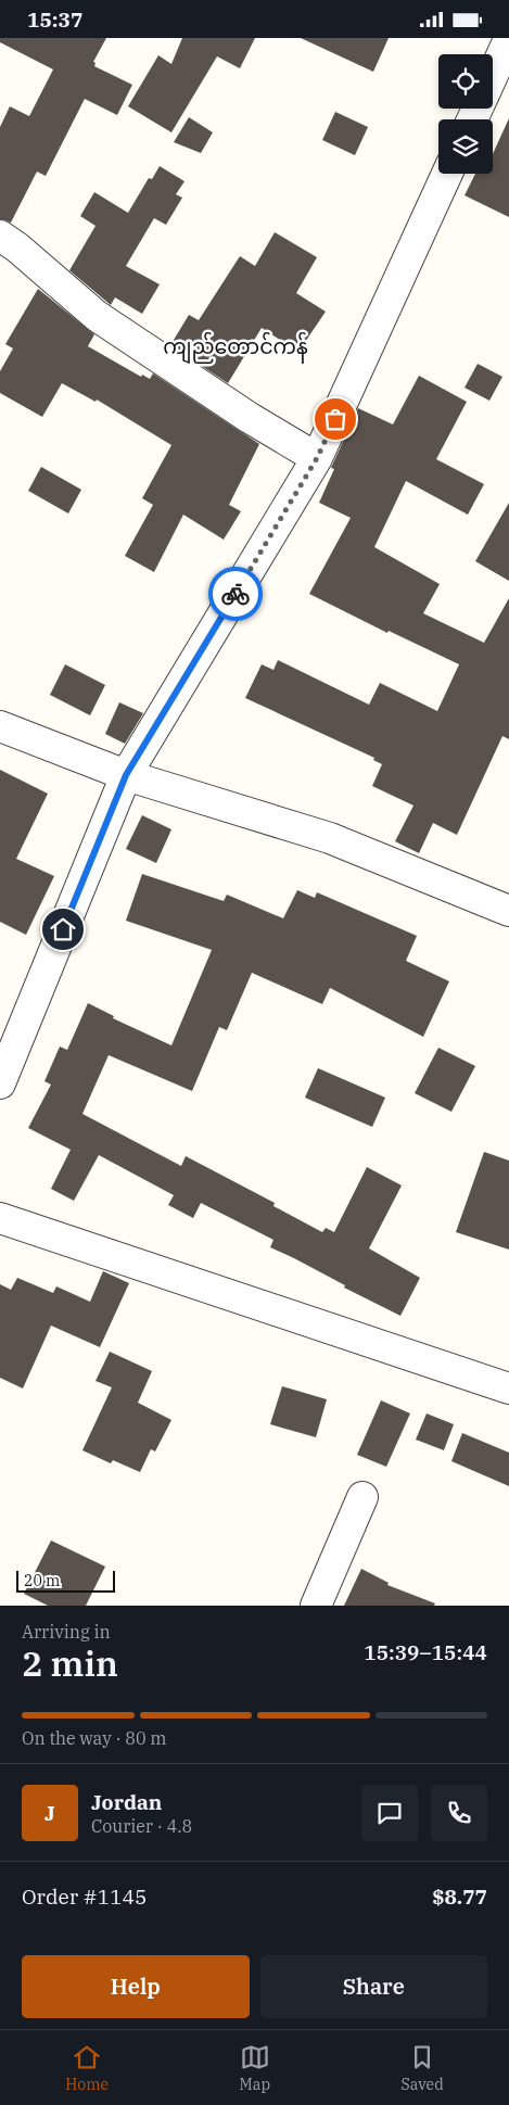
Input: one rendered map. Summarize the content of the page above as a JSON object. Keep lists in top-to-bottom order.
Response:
{
  "districts": ["ကျည်တောင်ကန်"],
  "scale_bar": "20 m",
  "page": {
    "status": "15:37",
    "scale": "20 m",
    "heading": ["2 min", "Arriving in", "15:39–15:44"],
    "panel": [
      "Jordan",
      "Courier · 4.8",
      "Order #1145",
      "$8.77"
    ],
    "bar": "On the way · 80 m",
    "round": "J",
    "buttons": ["Help", "Share"],
    "tabs": ["Home", "Map", "Saved"]
  }
}
